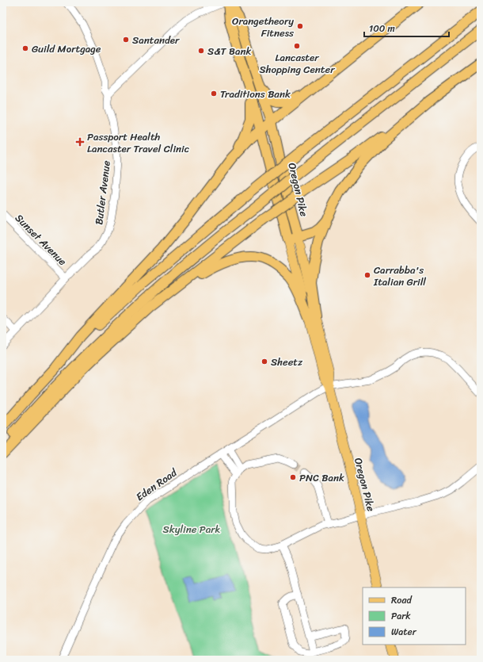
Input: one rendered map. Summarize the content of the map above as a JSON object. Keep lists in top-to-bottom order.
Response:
{
  "streets": {
    "highway": ["Oregon Pike"],
    "street": ["Butler Avenue", "Sunset Avenue", "Eden Road"]
  },
  "crossings": [
    ["Oregon Pike", "Eden Road"],
    ["Butler Avenue", "Sunset Avenue"]
  ],
  "parks": ["Skyline Park"],
  "places": {
    "other": [
      "Orangetheory Fitness",
      "Santander",
      "Lancaster Shopping Center",
      "Guild Mortgage",
      "S&T Bank",
      "Traditions Bank",
      "Carrabba's Italian Grill",
      "Sheetz",
      "PNC Bank"
    ],
    "health": ["Passport Health Lancaster Travel Clinic"]
  },
  "legend": ["Road", "Park", "Water"],
  "scale_bar": "100 m"
}
